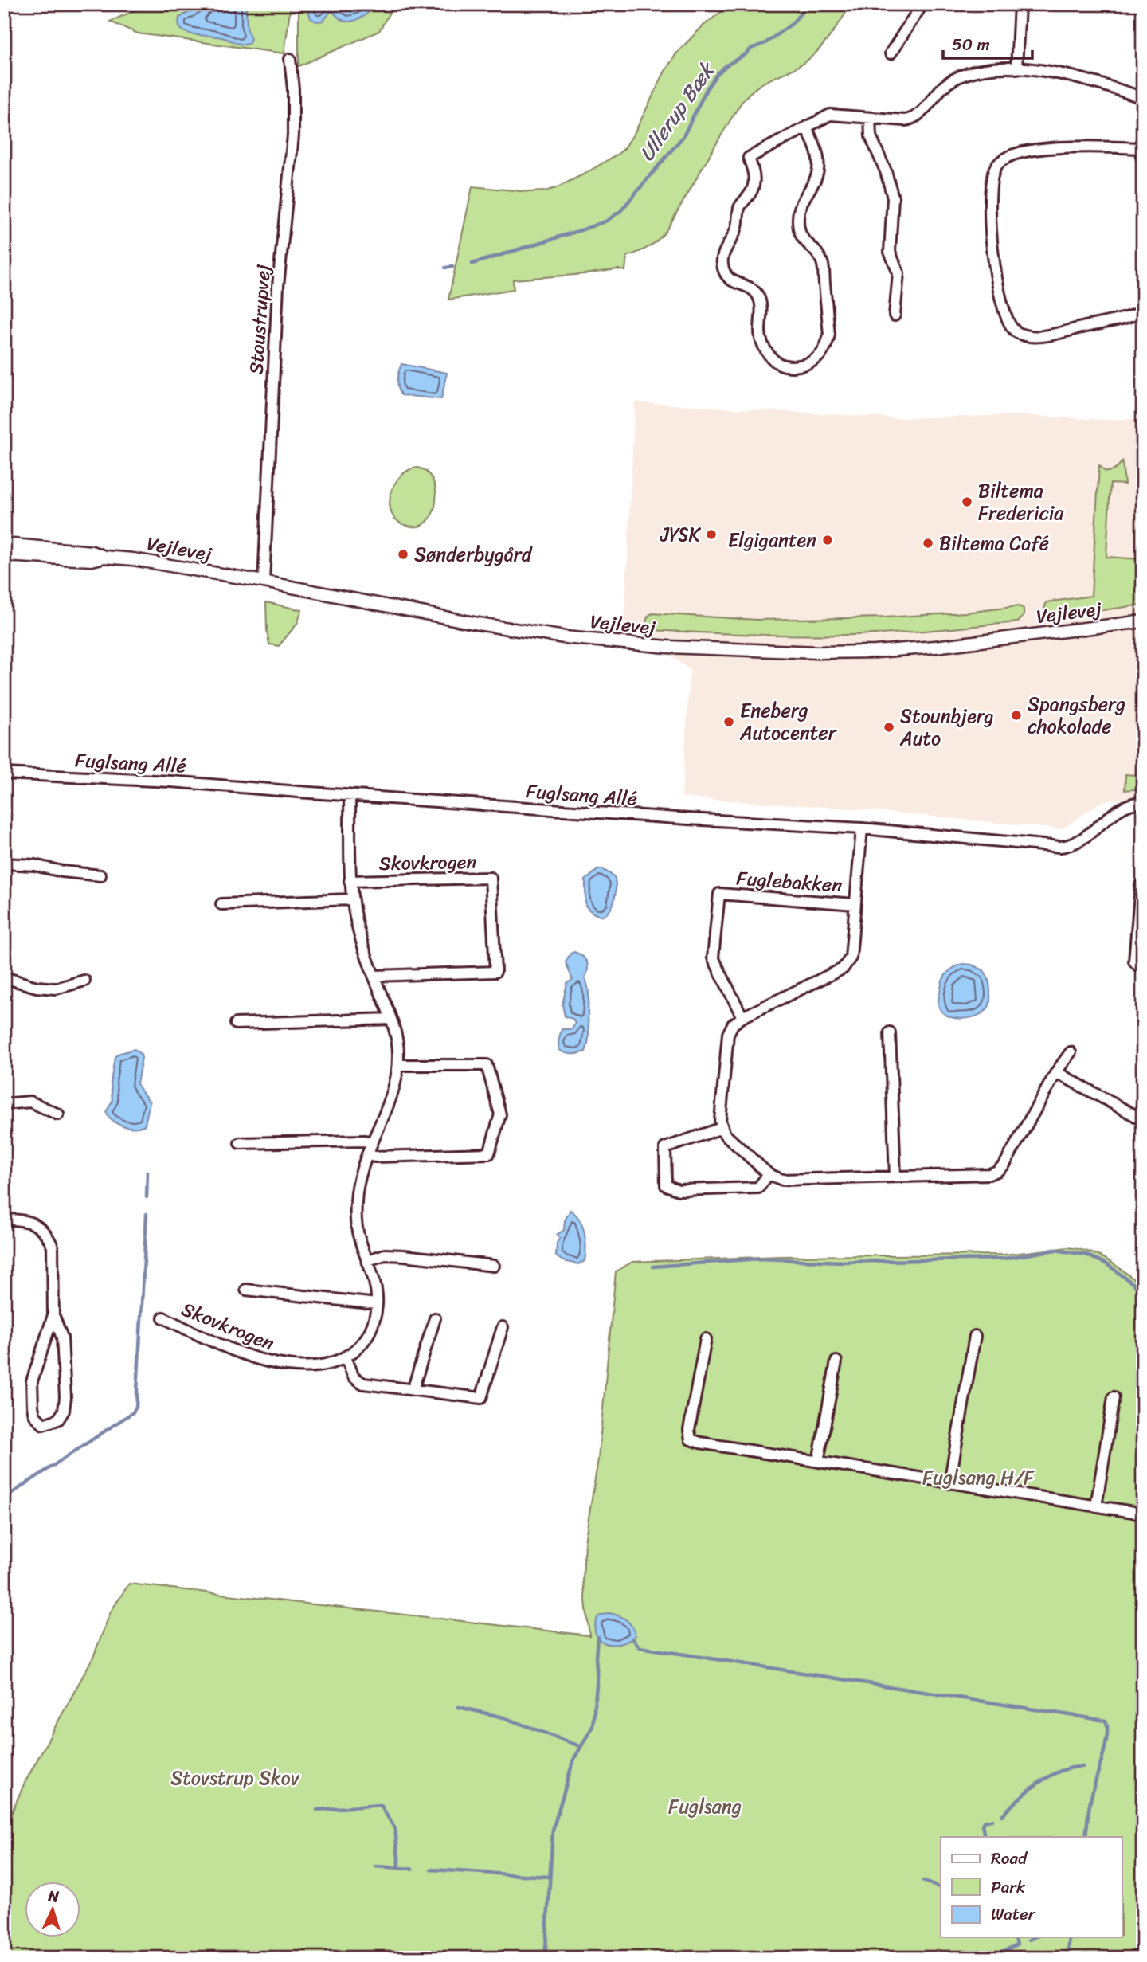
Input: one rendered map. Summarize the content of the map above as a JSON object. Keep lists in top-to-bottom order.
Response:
{
  "streets": {
    "street": [
      "Stoustrupvej",
      "Vejlevej",
      "Fuglsang Allé",
      "Skovkrogen",
      "Fuglebakken"
    ]
  },
  "crossings": [
    ["Stoustrupvej", "Vejlevej"],
    ["Fuglsang Allé", "Skovkrogen"],
    ["Fuglsang Allé", "Fuglebakken"]
  ],
  "water": ["Ullerup Bæk"],
  "parks": ["Fuglsang H/F", "Stovstrup Skov", "Fuglsang"],
  "places": [
    "Biltema Fredericia",
    "JYSK",
    "Elgiganten",
    "Biltema Café",
    "Sønderbygård",
    "Spangsberg chokolade",
    "Eneberg Autocenter",
    "Stounbjerg Auto"
  ],
  "legend": ["Road", "Park", "Water"],
  "scale_bar": "50 m",
  "north": "top"
}
